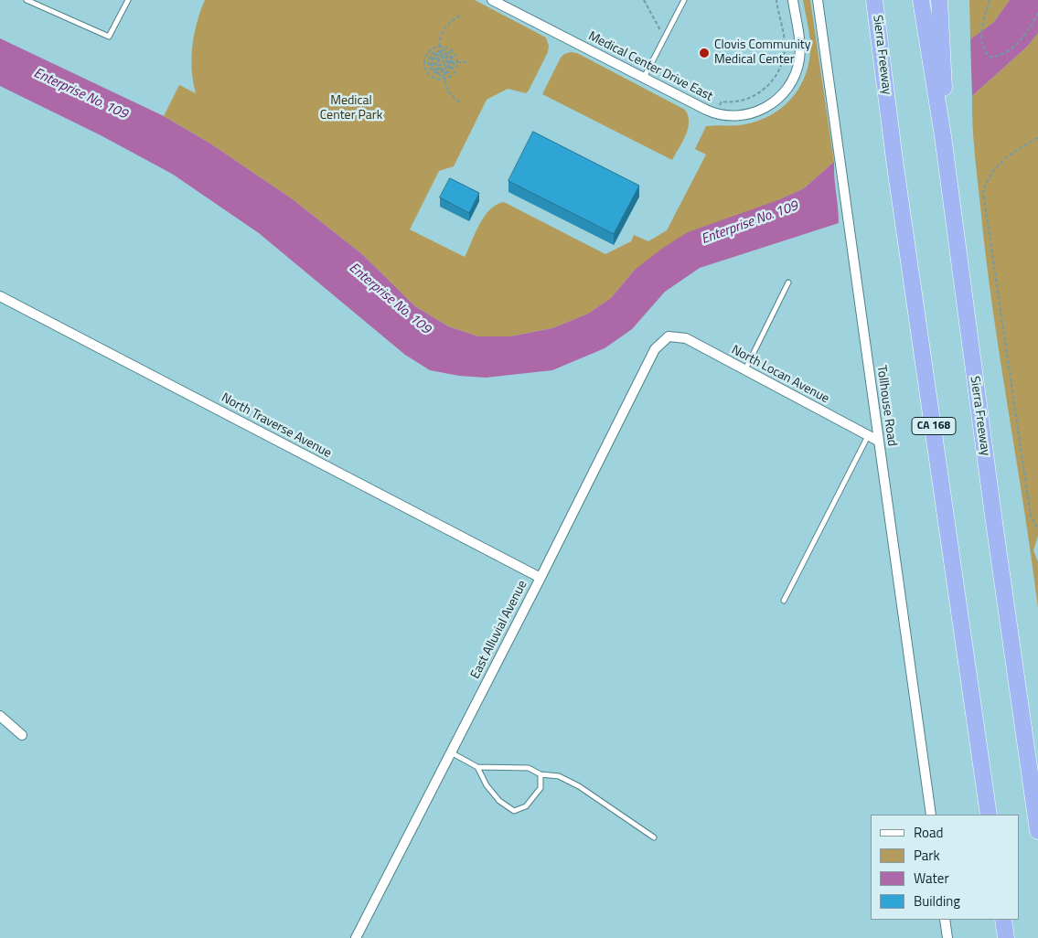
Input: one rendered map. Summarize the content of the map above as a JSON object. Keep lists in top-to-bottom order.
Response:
{
  "streets": {
    "highway": ["Sierra Freeway", "CA 168"],
    "street": [
      "Medical Center Drive East",
      "North Locan Avenue",
      "Tollhouse Road",
      "North Traverse Avenue",
      "East Alluvial Avenue"
    ]
  },
  "crossings": [
    ["North Locan Avenue", "Tollhouse Road"],
    ["North Locan Avenue", "East Alluvial Avenue"],
    ["North Traverse Avenue", "East Alluvial Avenue"]
  ],
  "water": ["Enterprise No. 109"],
  "parks": ["Medical Center Park"],
  "places": ["Clovis Community Medical Center"],
  "legend": [
    "Road",
    "Park",
    "Water",
    "Building"
  ]
}
